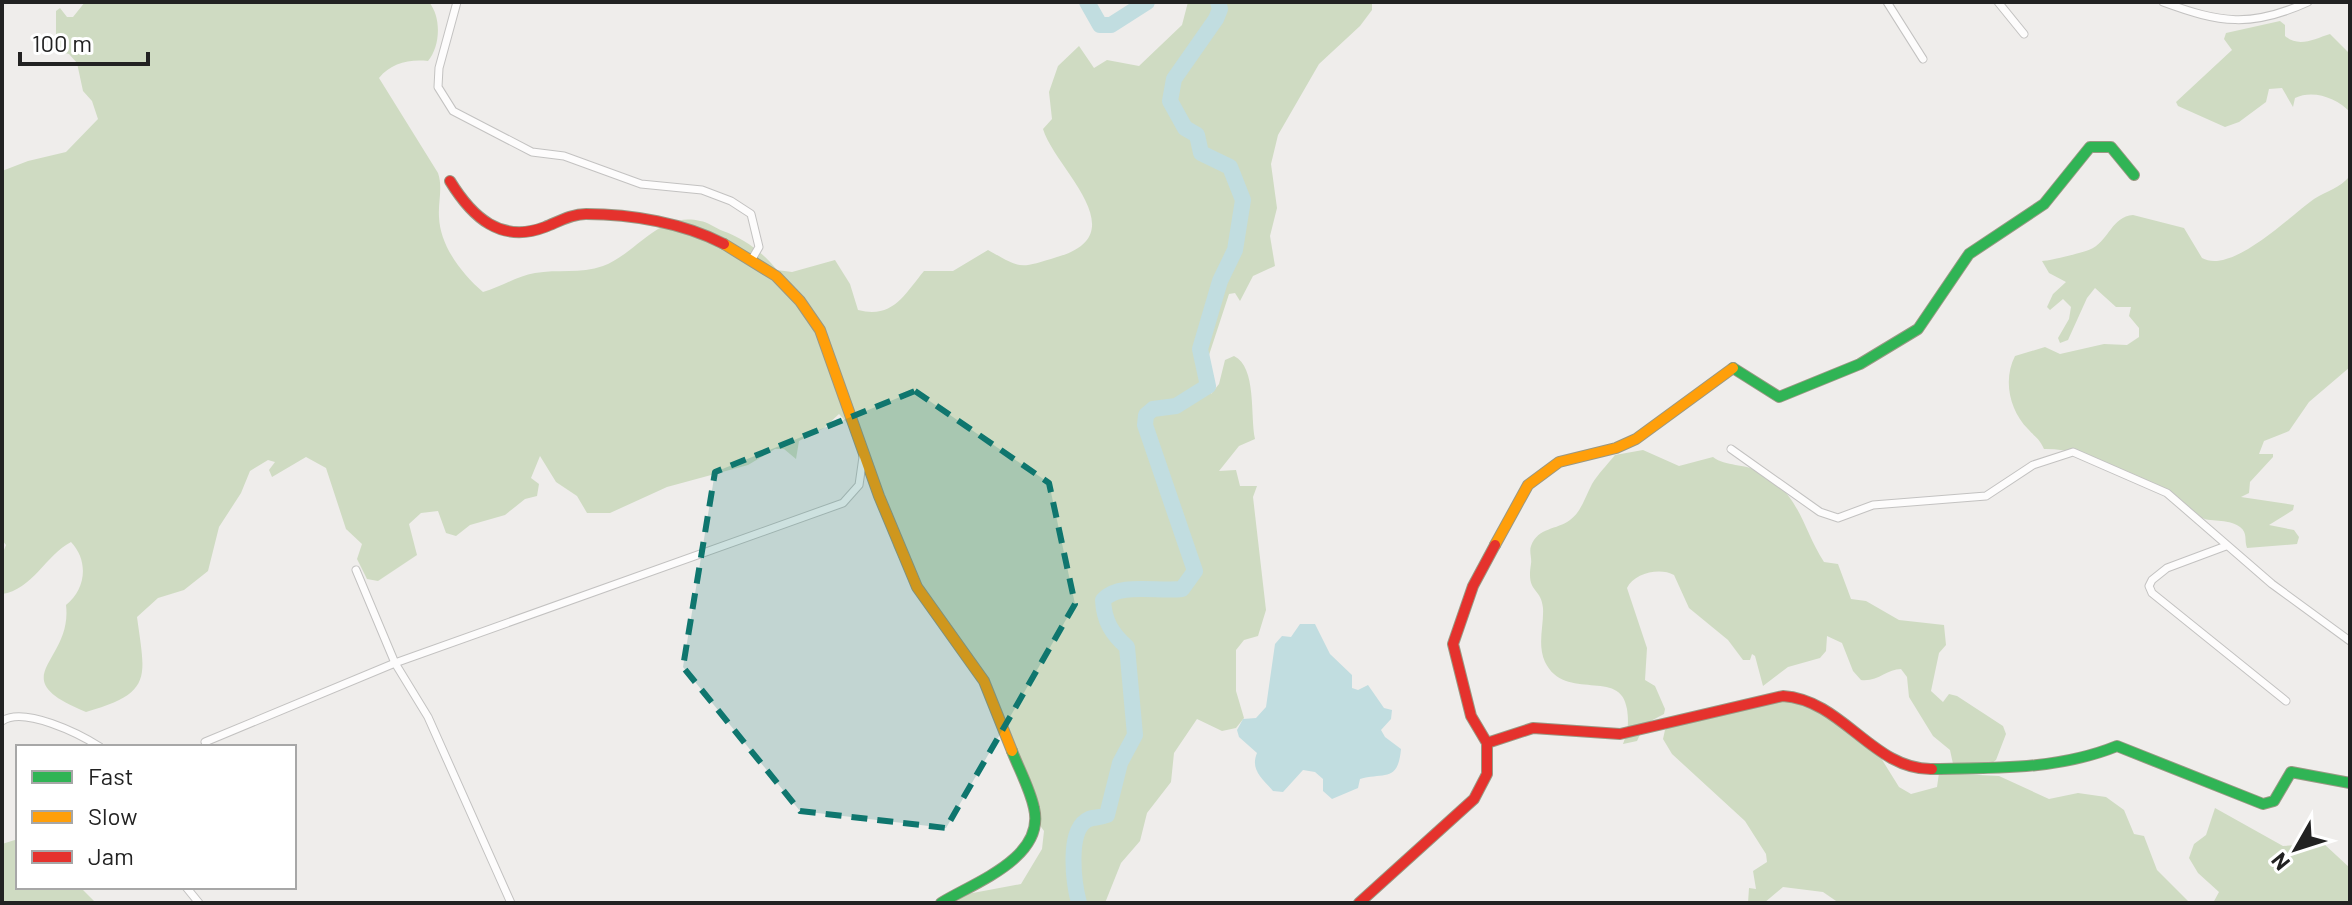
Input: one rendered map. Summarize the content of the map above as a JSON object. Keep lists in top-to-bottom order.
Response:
{
  "legend": ["Fast", "Slow", "Jam"],
  "scale_bar": "100 m",
  "north": "bottom left"
}
